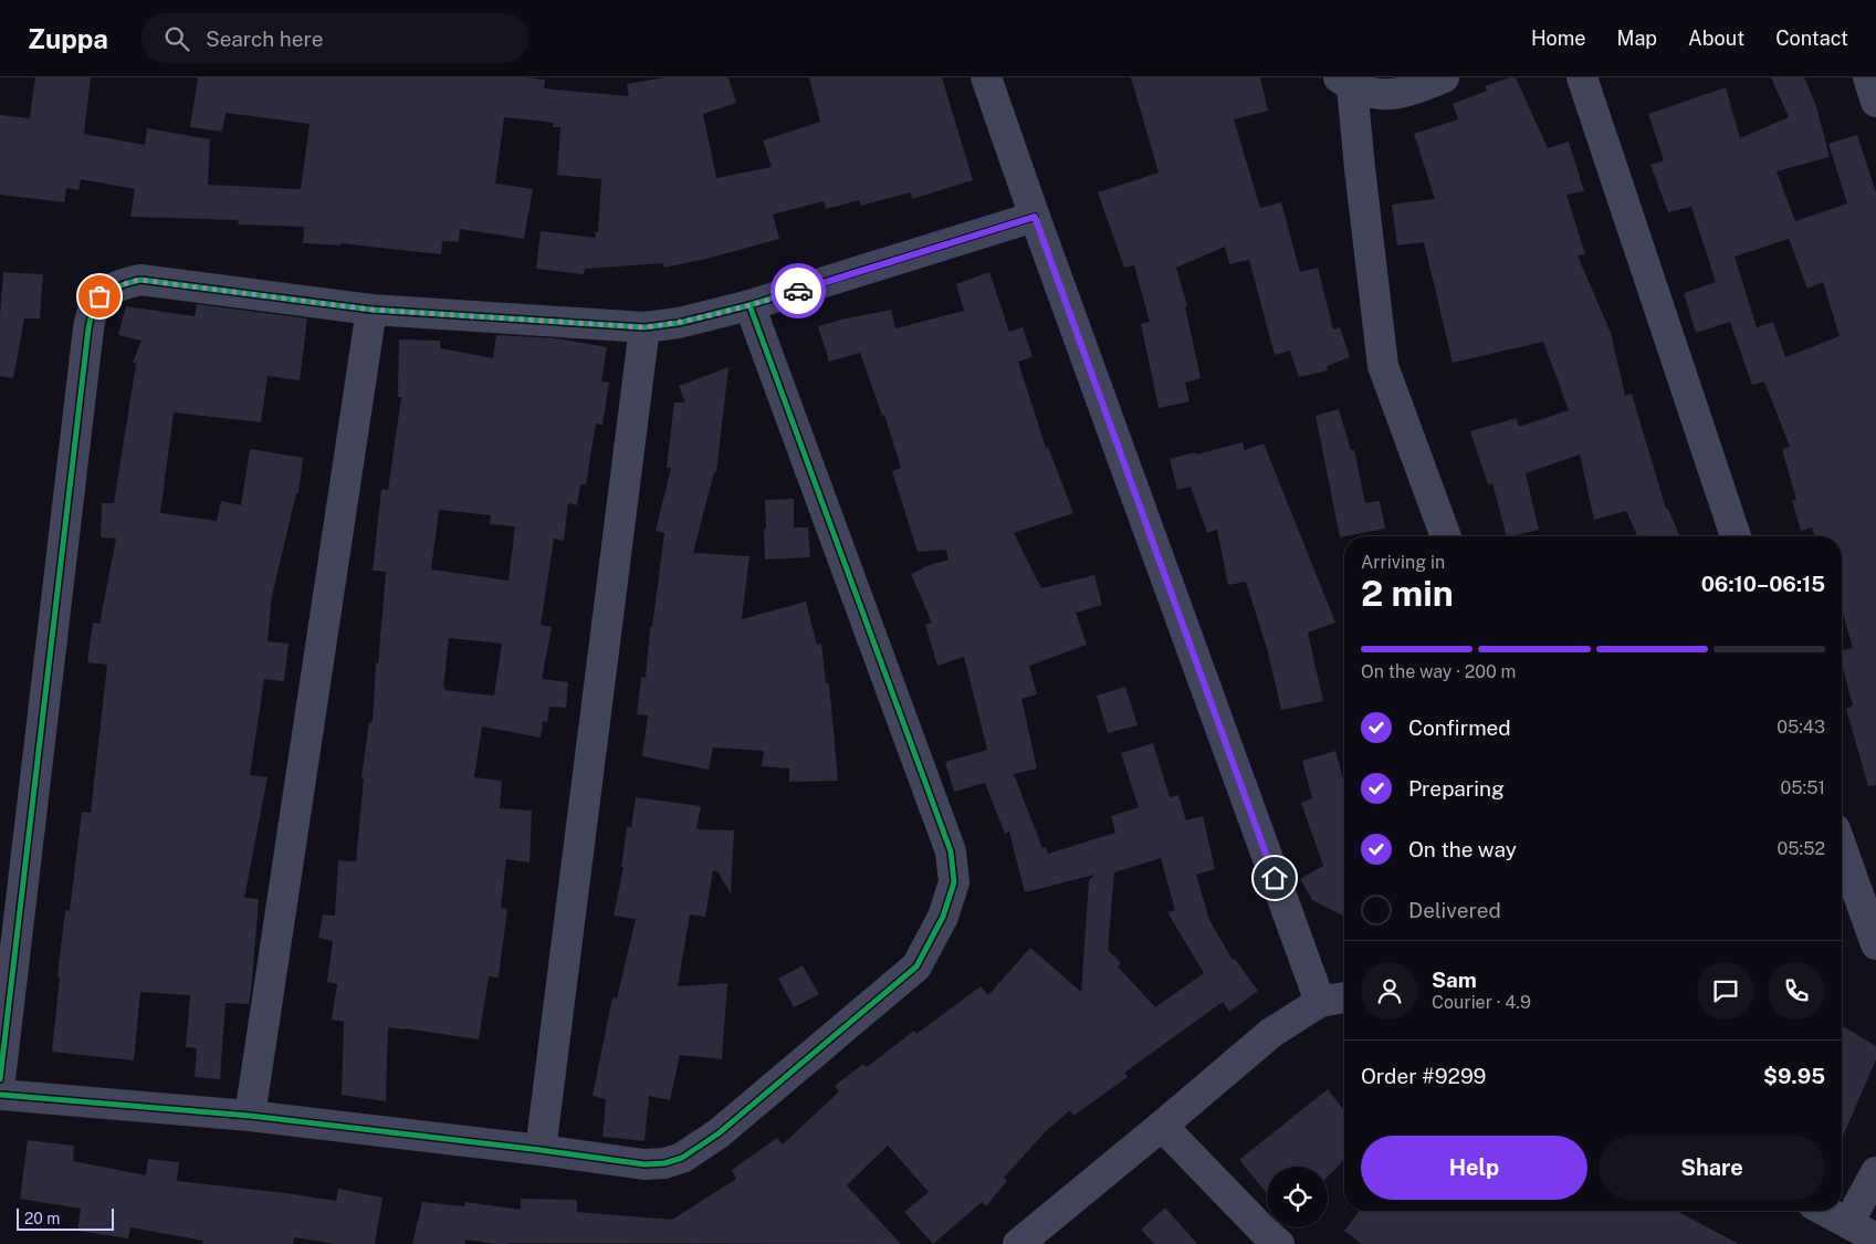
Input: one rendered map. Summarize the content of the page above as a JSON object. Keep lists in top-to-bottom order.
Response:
{
  "scale_bar": "20 m",
  "page": {
    "header": "Zuppa",
    "search": "Search here",
    "nav": [
      "Home",
      "Map",
      "About",
      "Contact"
    ],
    "heading": ["2 min", "Arriving in", "06:10–06:15"],
    "panel": [
      "Sam",
      "Courier · 4.9",
      "Order #9299",
      "$9.95"
    ],
    "bar": "On the way · 200 m",
    "list": [
      ["Confirmed", "05:43"],
      ["Preparing", "05:51"],
      ["On the way", "05:52"],
      "Delivered"
    ],
    "buttons": ["Help", "Share"],
    "scale": "20 m"
  }
}
